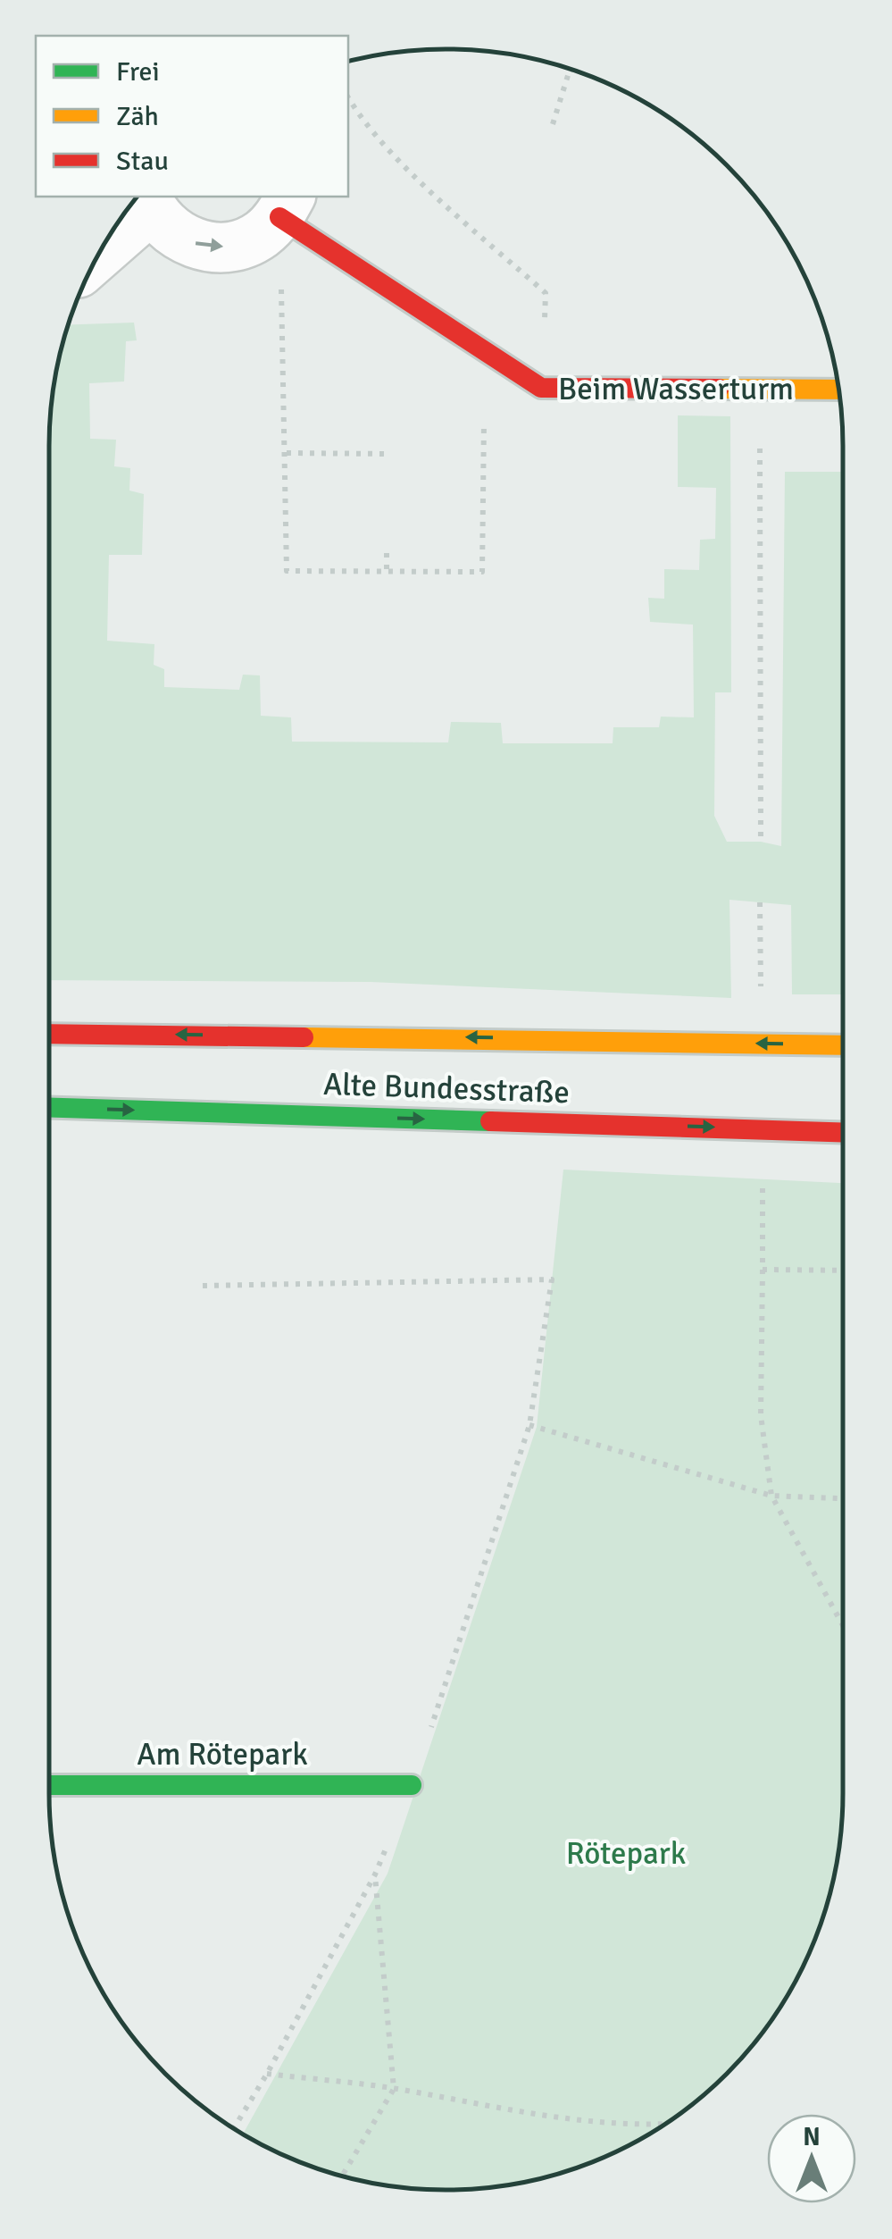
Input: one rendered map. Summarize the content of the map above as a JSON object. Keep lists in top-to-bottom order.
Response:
{
  "streets": {
    "main road": ["Beim Wasserturm", "Alte Bundesstraße", "Am Rötepark"]
  },
  "parks": ["Rötepark"],
  "legend": ["Frei", "Zäh", "Stau"],
  "north": "top"
}
